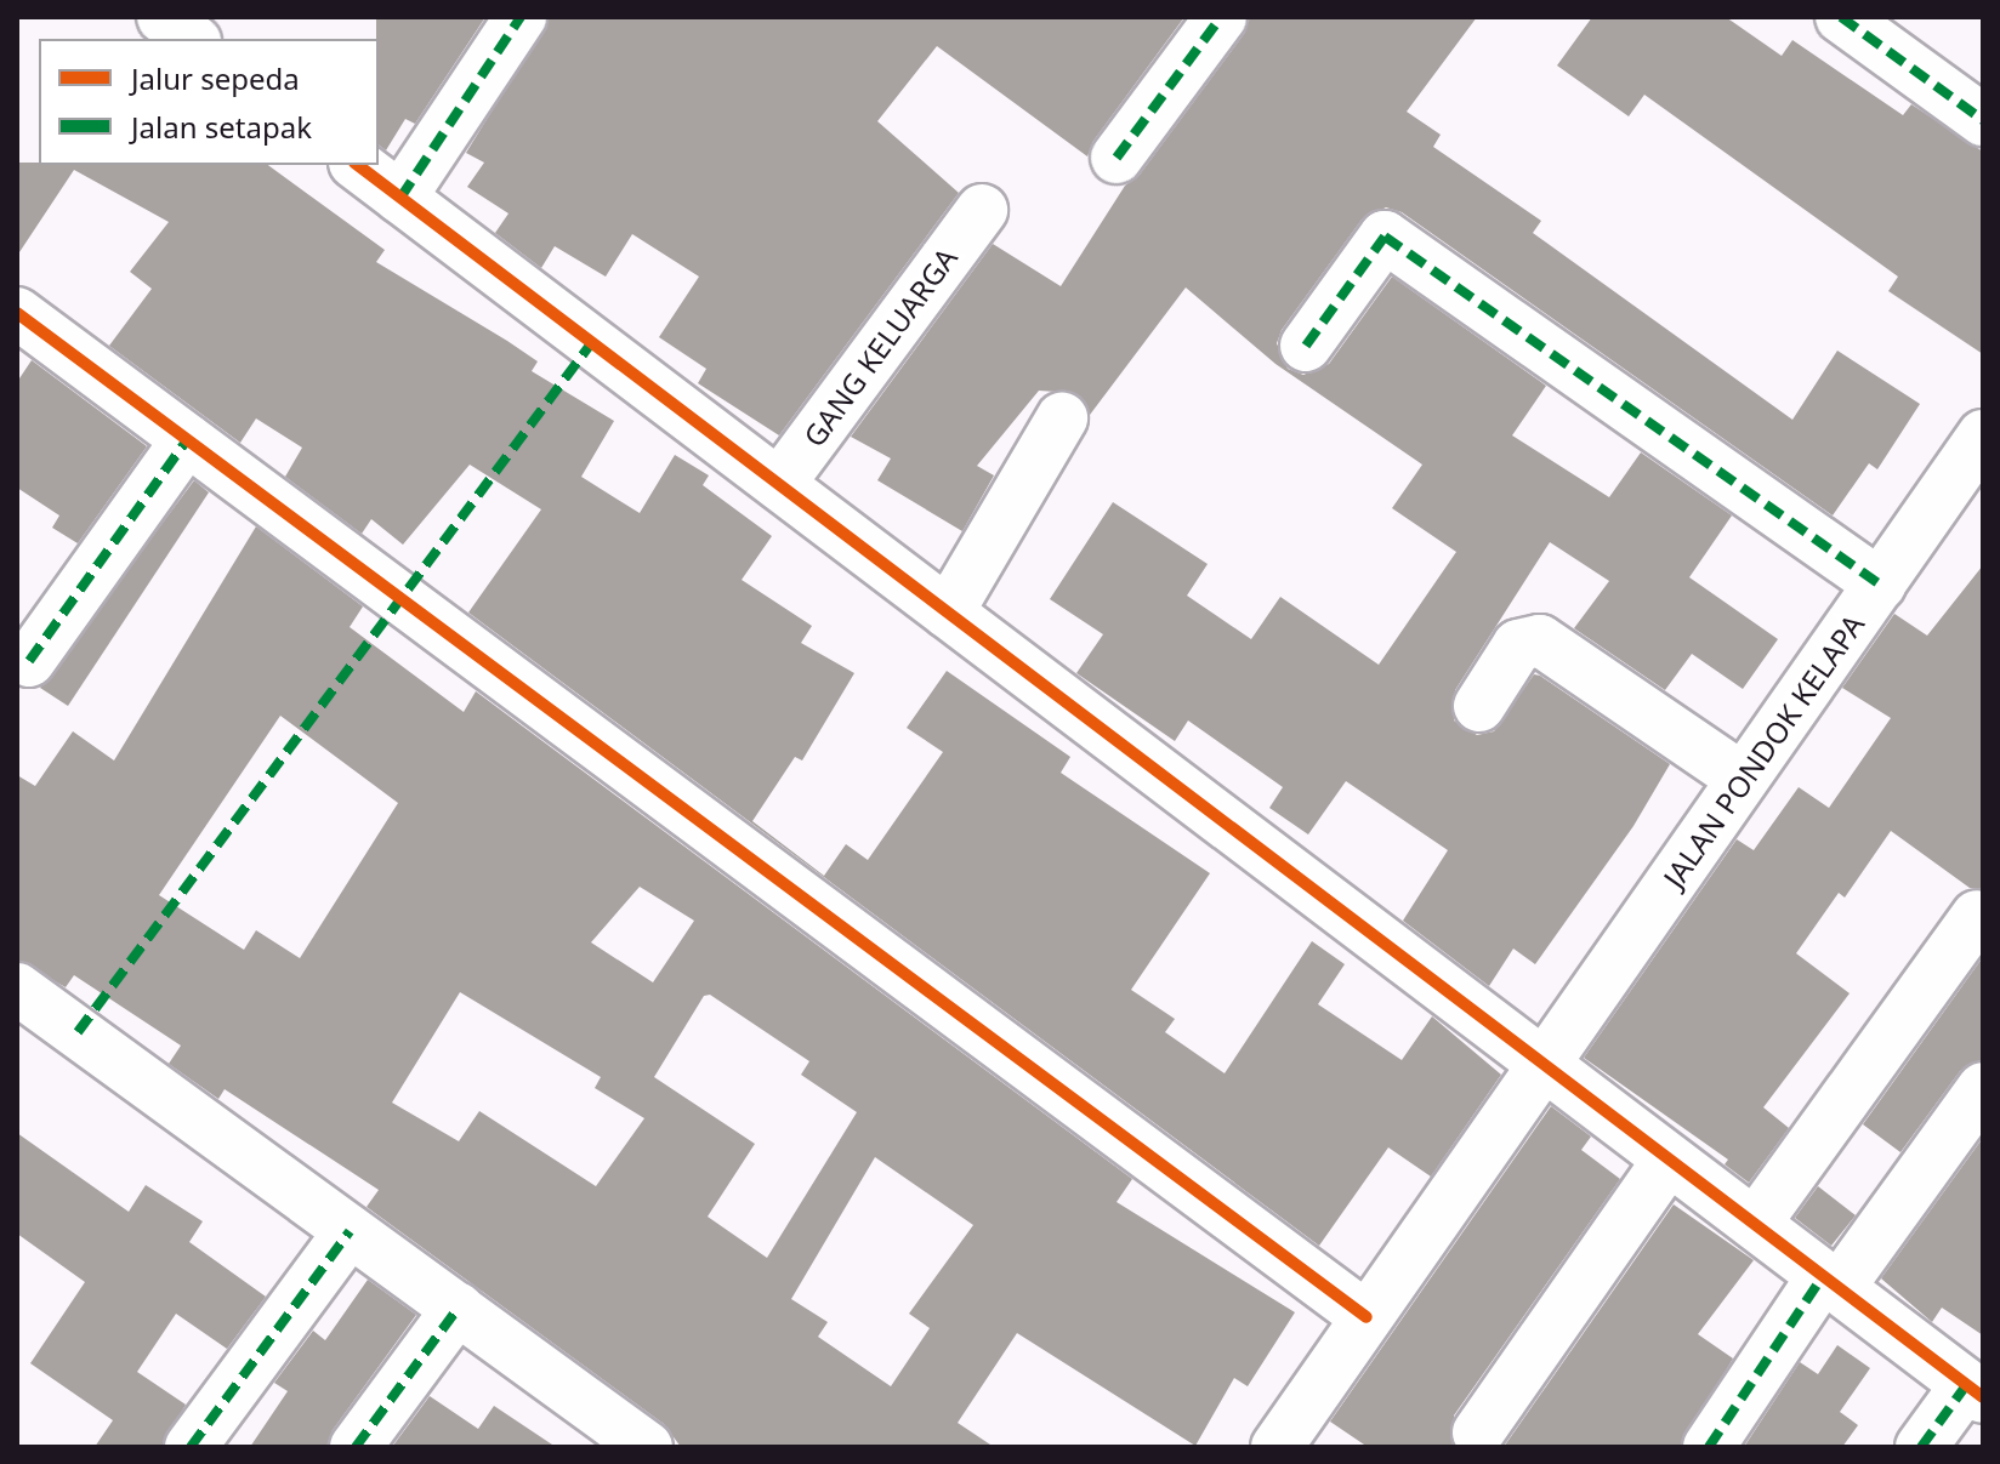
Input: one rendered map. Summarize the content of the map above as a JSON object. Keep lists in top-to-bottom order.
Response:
{
  "streets": {
    "street": ["GANG KELUARGA", "JALAN PONDOK KELAPA"]
  },
  "legend": ["Jalur sepeda", "Jalan setapak"]
}
